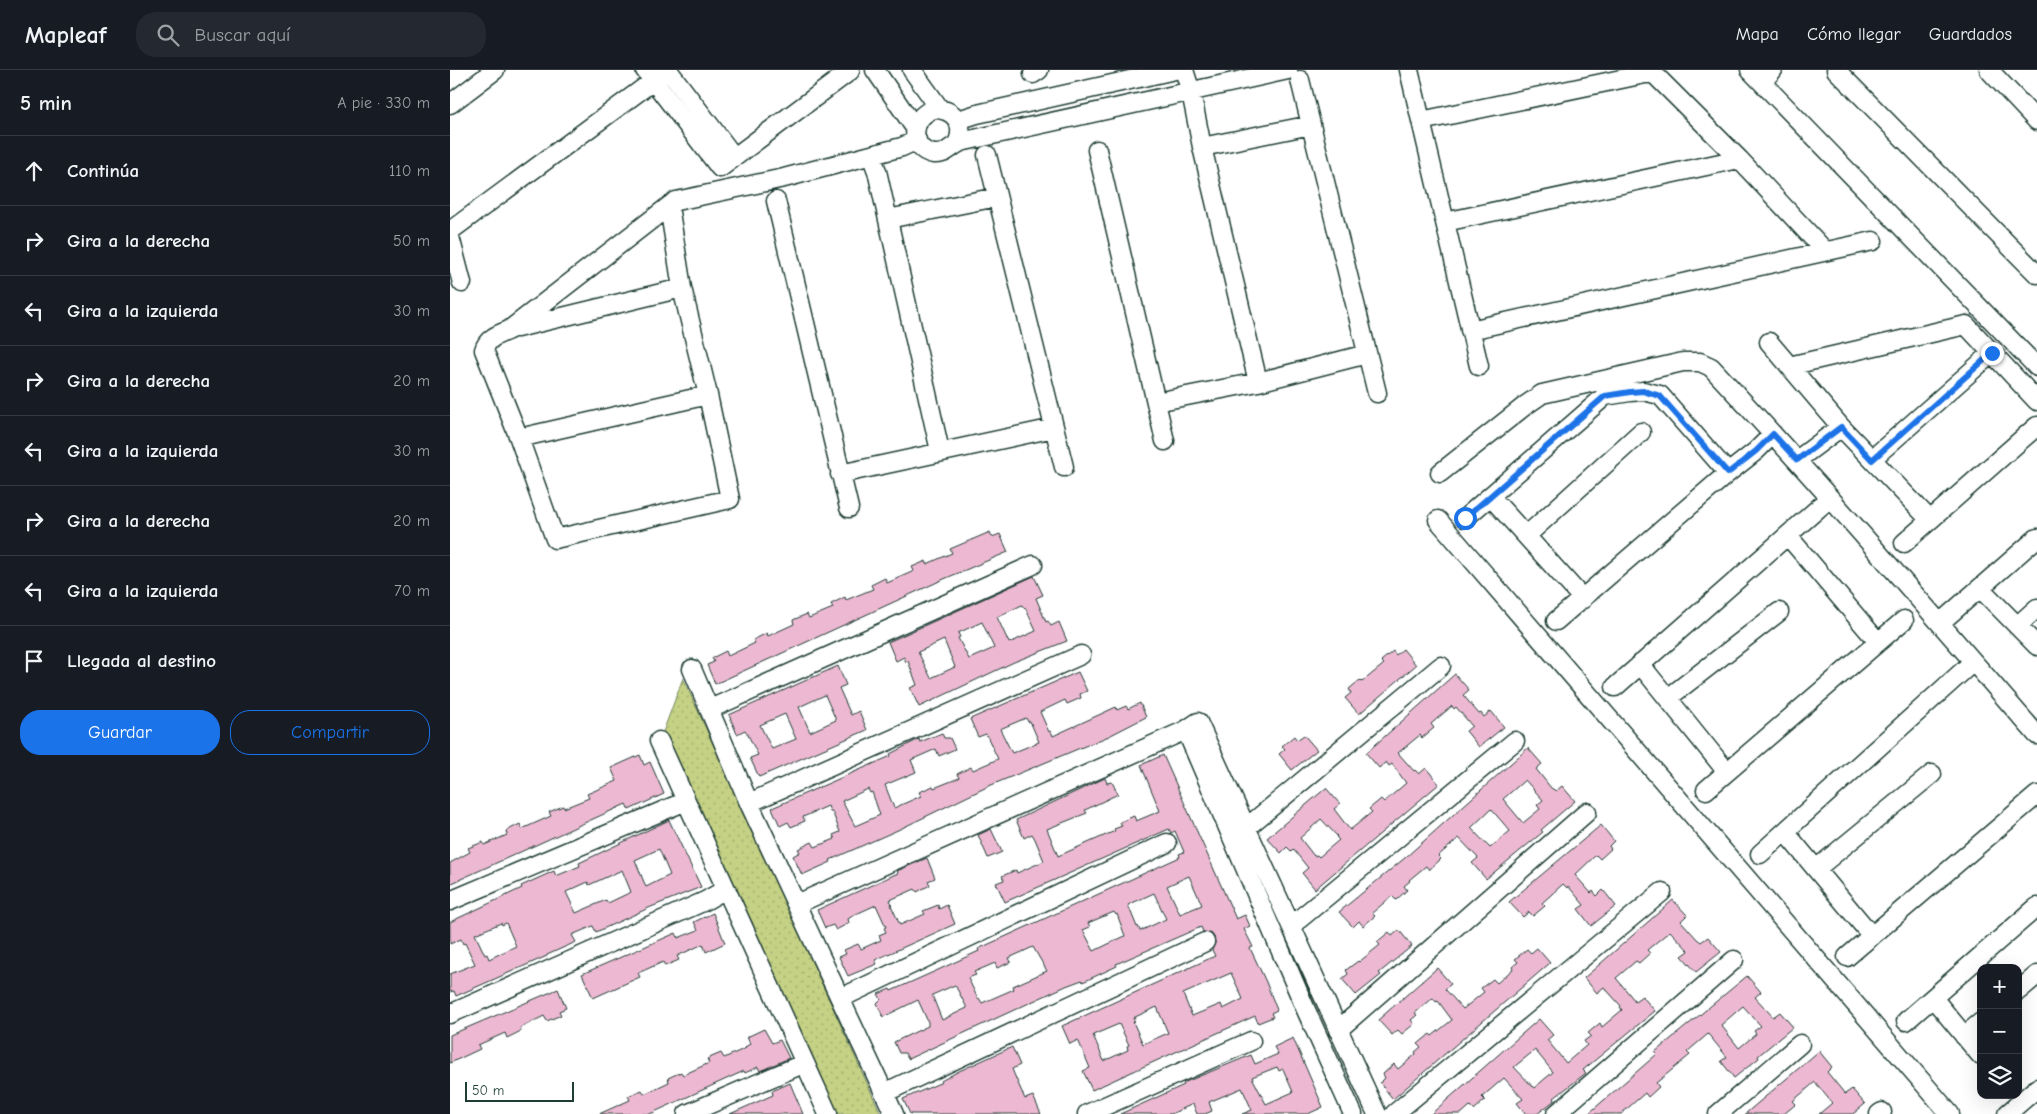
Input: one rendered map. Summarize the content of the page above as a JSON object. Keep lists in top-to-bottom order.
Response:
{
  "scale_bar": "50 m",
  "page": {
    "header": "Mapleaf",
    "search": "Buscar aquí",
    "nav": ["Mapa", "Cómo llegar", "Guardados"],
    "heading": ["5 min", "A pie · 330 m"],
    "list": [
      ["Continúa", "110 m"],
      ["Gira a la derecha", "50 m"],
      ["Gira a la izquierda", "30 m"],
      ["Gira a la derecha", "20 m"],
      ["Gira a la izquierda", "30 m"],
      ["Gira a la derecha", "20 m"],
      ["Gira a la izquierda", "70 m"],
      "Llegada al destino"
    ],
    "buttons": ["Guardar", "Compartir"],
    "map_buttons": ["+", "−"],
    "scale": "50 m"
  }
}
